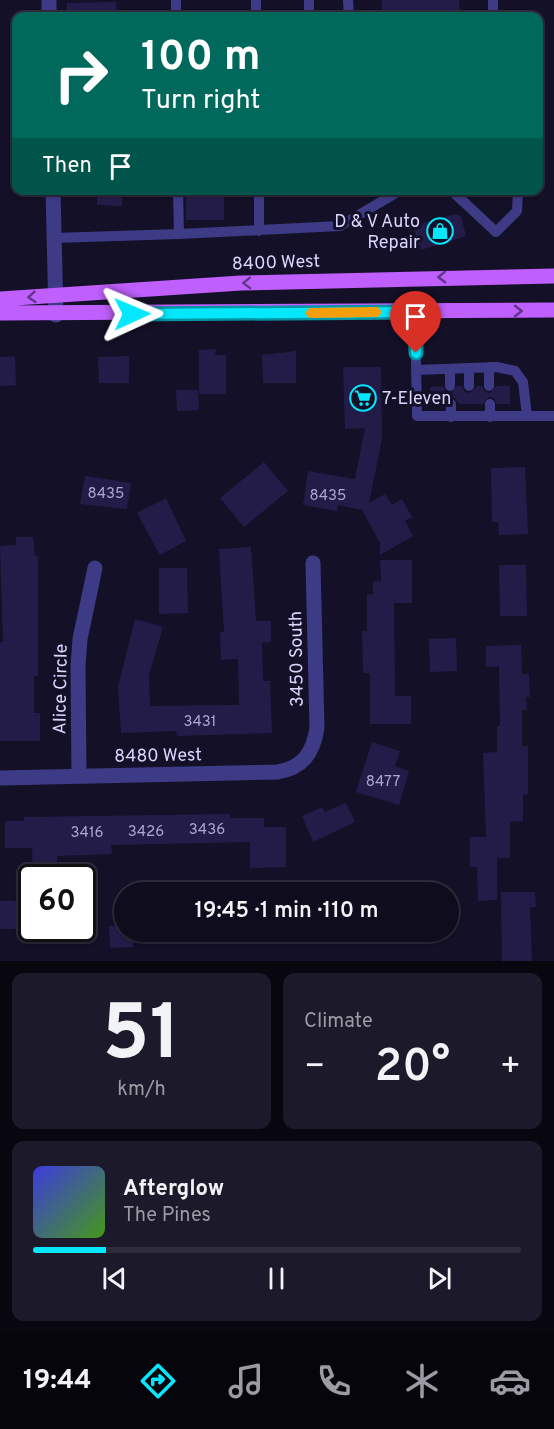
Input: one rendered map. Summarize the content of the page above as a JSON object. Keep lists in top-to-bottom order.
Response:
{
  "streets": {
    "main road": ["8400 West"],
    "street": ["3450 South", "Alice Circle", "8480 West"]
  },
  "crossings": [
    ["3450 South", "8480 West"],
    ["Alice Circle", "8480 West"]
  ],
  "places": {
    "shop": ["D & V Auto Repair"],
    "supermarket": ["7-Eleven"]
  },
  "house_numbers": [
    "8435",
    "8435",
    "3431",
    "8477",
    "3436",
    "3426",
    "3416"
  ],
  "page": {
    "turn": ["100 m", "Turn right"],
    "then": "Then",
    "limit": "60",
    "trip": "19:45 · 1 min · 110 m",
    "tile": [
      ["51", "km/h"],
      "Climate"
    ],
    "heat": ["−", "20°", "+"],
    "song": ["Afterglow", "The Pines"],
    "tabs": "19:44"
  }
}
